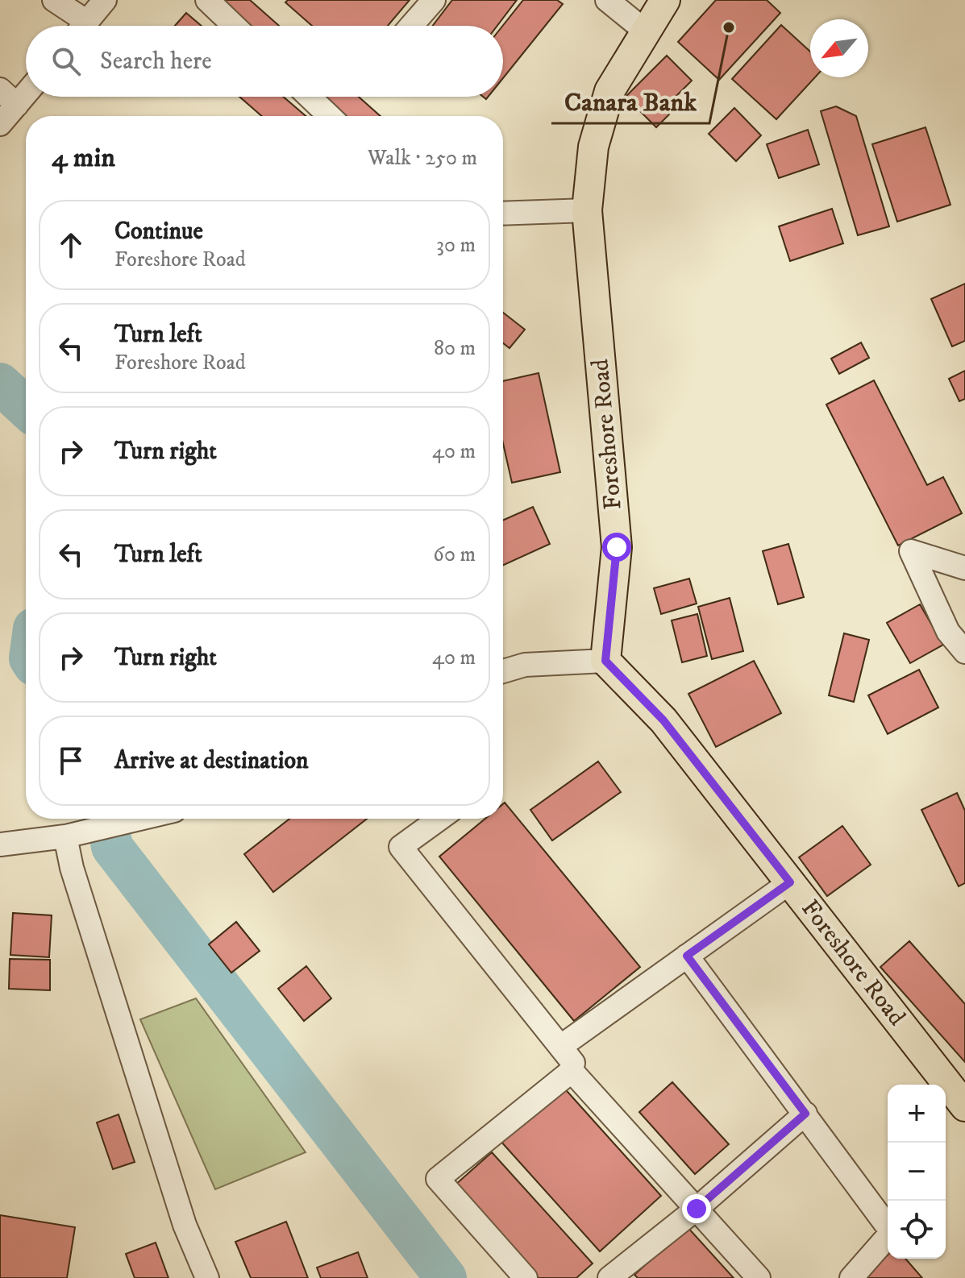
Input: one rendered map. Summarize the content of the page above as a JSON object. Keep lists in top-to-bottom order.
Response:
{
  "streets": {
    "main road": ["Foreshore Road"]
  },
  "places": ["Canara Bank"],
  "north": "bottom left",
  "page": {
    "search": "Search here",
    "heading": ["4 min", "Walk · 250 m"],
    "list": [
      ["Continue", "Foreshore Road", "30 m"],
      ["Turn left", "Foreshore Road", "80 m"],
      ["Turn right", "40 m"],
      ["Turn left", "60 m"],
      ["Turn right", "40 m"],
      "Arrive at destination"
    ],
    "map_buttons": ["+", "−"]
  }
}
